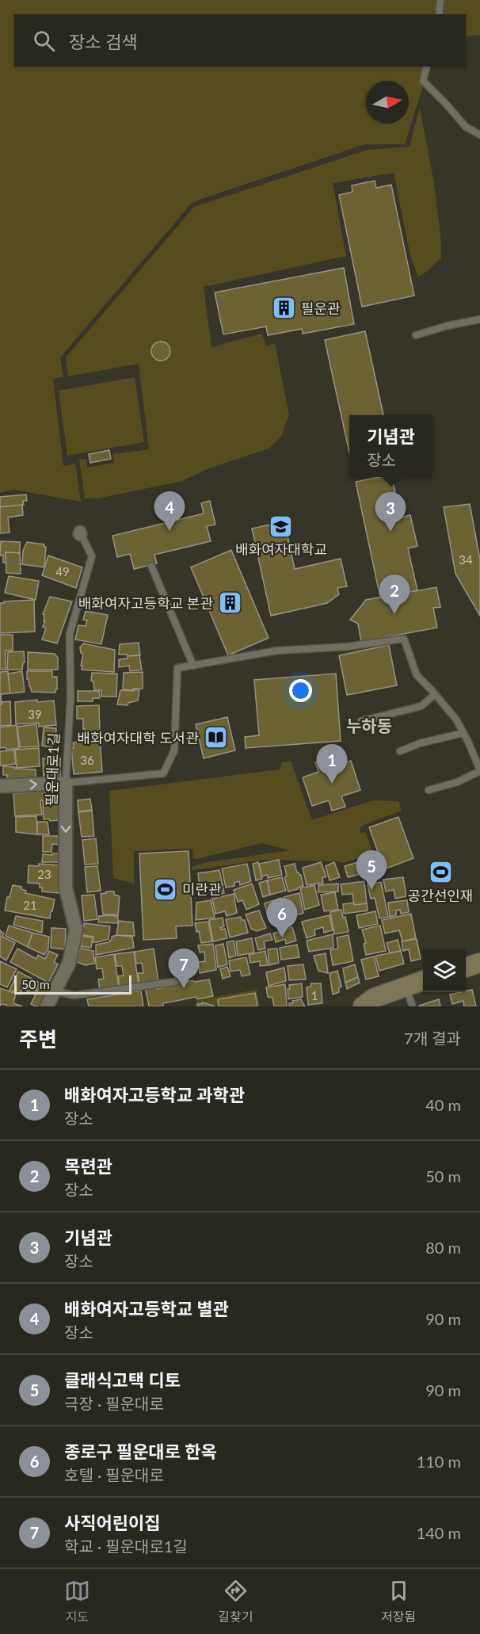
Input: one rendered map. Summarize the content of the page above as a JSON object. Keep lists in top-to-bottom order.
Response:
{
  "streets": {
    "street": ["필운대로1길"]
  },
  "one_way": ["필운대로1길"],
  "districts": ["누하동"],
  "places": {
    "building": ["필운관", "배화여자고등학교 본관"],
    "school or university": ["배화여자대학교"],
    "library": ["배화여자대학 도서관"],
    "sports": ["공간선인재", "미란관"]
  },
  "house_numbers": [
    "34",
    "49",
    "39",
    "36",
    "23",
    "21",
    "1"
  ],
  "scale_bar": "50 m",
  "north": "right",
  "page": {
    "search": "장소 검색",
    "popup": ["기념관", "장소"],
    "pins": [
      "4",
      "3",
      "2",
      "1",
      "5",
      "6",
      "7"
    ],
    "scale": "50 m",
    "heading": ["주변", "7개 결과"],
    "list": [
      {
        "mark": "1",
        "name": "배화여자고등학교 과학관",
        "note": "장소",
        "value": "40 m"
      },
      {
        "mark": "2",
        "name": "목련관",
        "note": "장소",
        "value": "50 m"
      },
      {
        "mark": "3",
        "name": "기념관",
        "note": "장소",
        "value": "80 m"
      },
      {
        "mark": "4",
        "name": "배화여자고등학교 별관",
        "note": "장소",
        "value": "90 m"
      },
      {
        "mark": "5",
        "name": "클래식고택 디토",
        "note": "극장 · 필운대로",
        "value": "90 m"
      },
      {
        "mark": "6",
        "name": "종로구 필운대로 한옥",
        "note": "호텔 · 필운대로",
        "value": "110 m"
      },
      {
        "mark": "7",
        "name": "사직어린이집",
        "note": "학교 · 필운대로1길",
        "value": "140 m"
      }
    ],
    "nav": ["지도", "길찾기", "저장됨"]
  }
}
